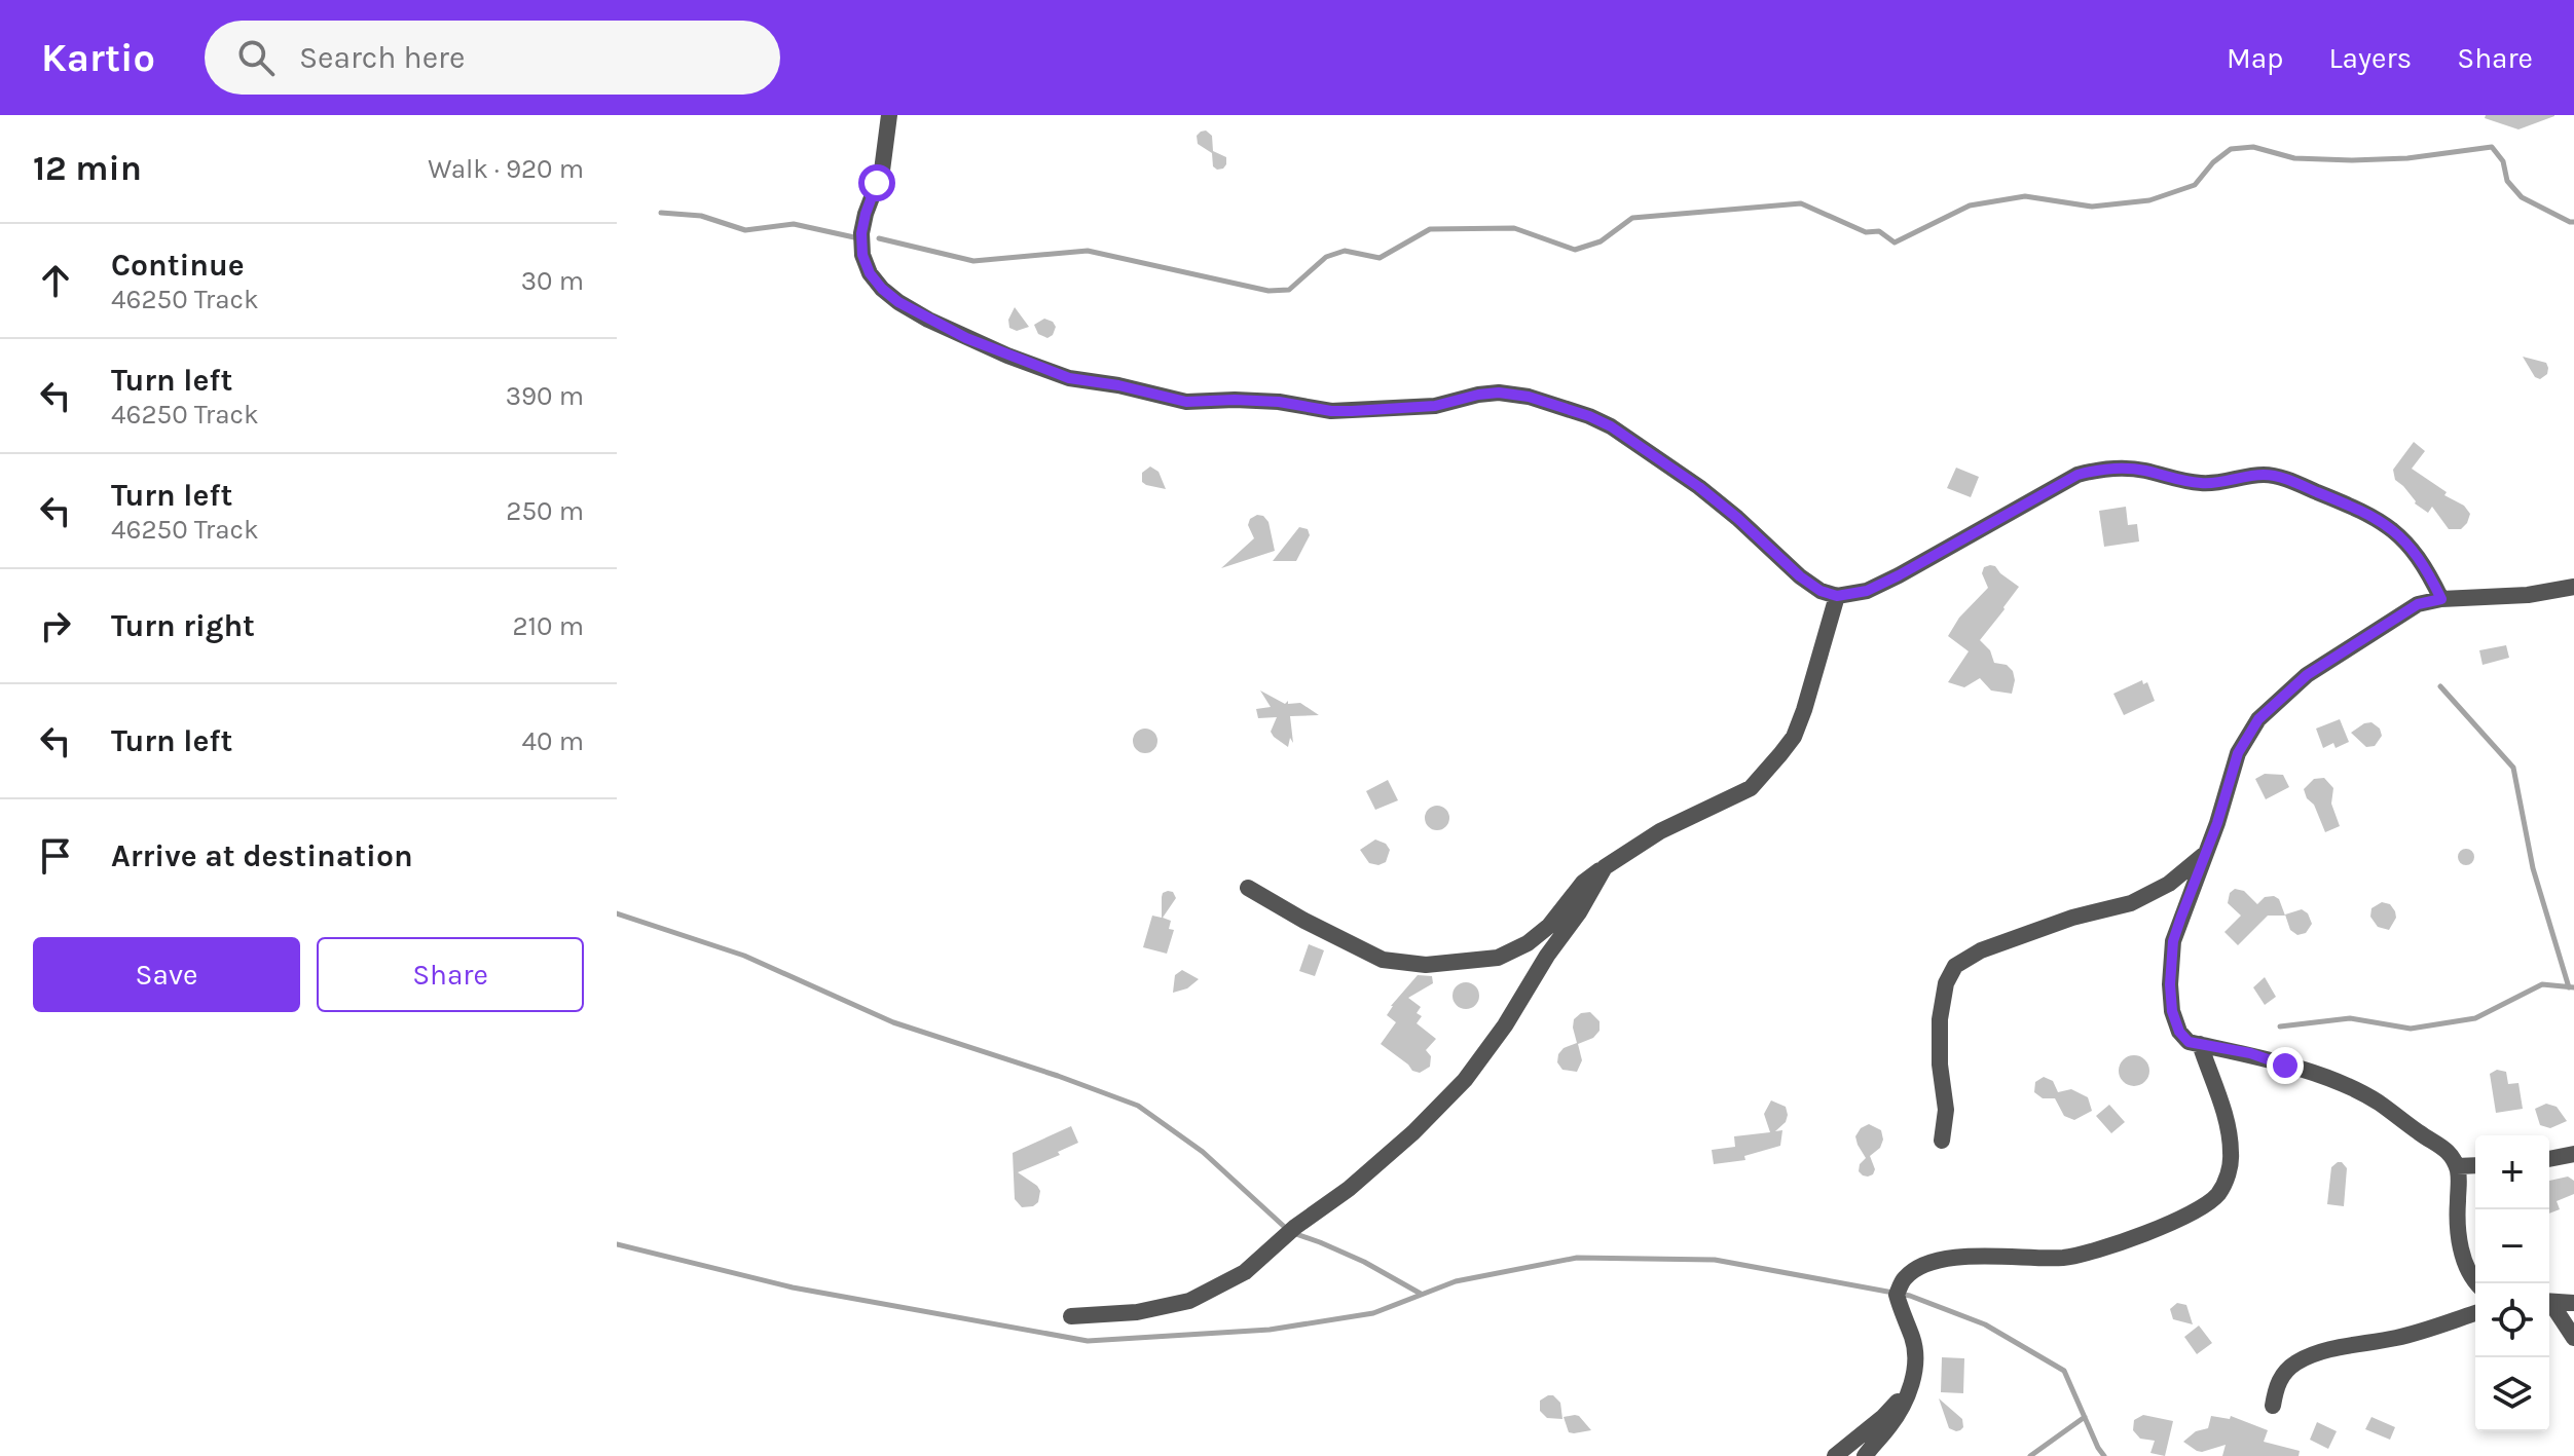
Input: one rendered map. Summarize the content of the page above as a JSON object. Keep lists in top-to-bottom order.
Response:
{
  "page": {
    "header": "Kartio",
    "search": "Search here",
    "nav": ["Map", "Layers", "Share"],
    "heading": ["12 min", "Walk · 920 m"],
    "list": [
      ["Continue", "46250 Track", "30 m"],
      ["Turn left", "46250 Track", "390 m"],
      ["Turn left", "46250 Track", "250 m"],
      ["Turn right", "210 m"],
      ["Turn left", "40 m"],
      "Arrive at destination"
    ],
    "buttons": ["Save", "Share"],
    "map_buttons": ["+", "−"]
  }
}
